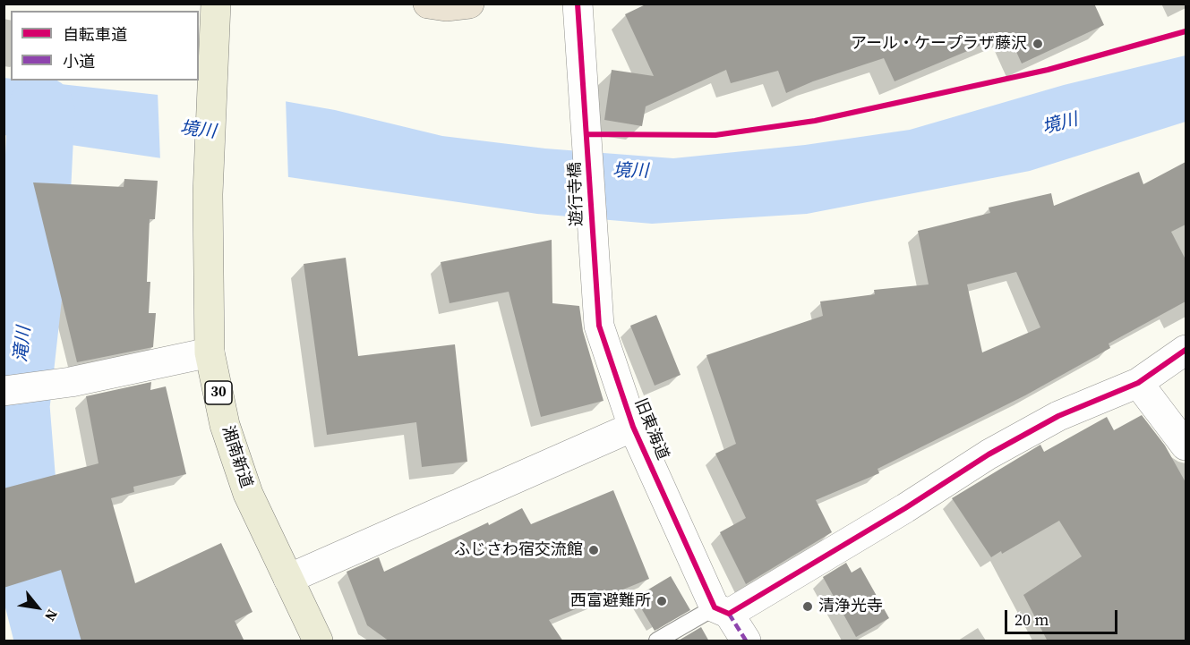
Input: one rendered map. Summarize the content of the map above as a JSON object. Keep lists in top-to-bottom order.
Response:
{
  "streets": {
    "main road": ["30", "湘南新道"],
    "street": ["遊行寺橋", "旧東海道"]
  },
  "crossings": [
    ["遊行寺橋", "旧東海道"]
  ],
  "water": ["境川", "滝川"],
  "places": [
    "アール・ケープラザ藤沢",
    "ふじさわ宿交流館",
    "西富避難所",
    "清浄光寺"
  ],
  "legend": ["自転車道", "小道"],
  "scale_bar": "20 m",
  "north": "bottom right"
}
